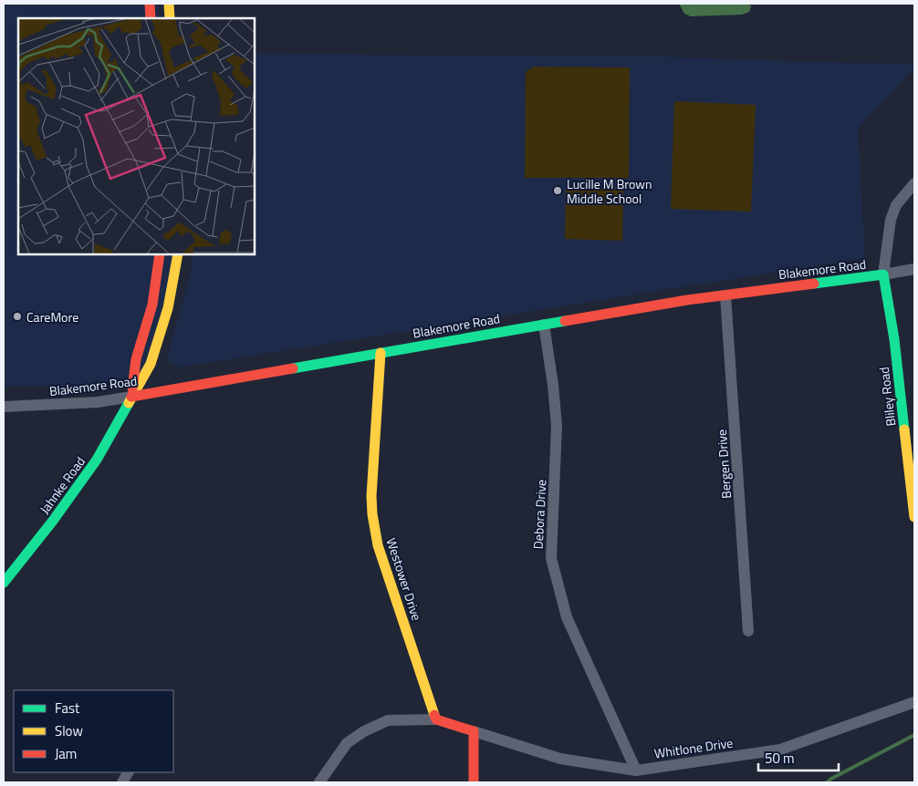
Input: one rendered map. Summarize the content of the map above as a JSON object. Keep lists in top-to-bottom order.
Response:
{
  "streets": {
    "street": [
      "Blakemore Road",
      "Bliley Road",
      "Bergen Drive",
      "Jahnke Road",
      "Debora Drive",
      "Westower Drive",
      "Whitlone Drive"
    ]
  },
  "crossings": [
    ["Blakemore Road", "Bliley Road"],
    ["Blakemore Road", "Bergen Drive"],
    ["Blakemore Road", "Jahnke Road"],
    ["Blakemore Road", "Debora Drive"],
    ["Blakemore Road", "Westower Drive"],
    ["Debora Drive", "Whitlone Drive"]
  ],
  "places": ["Lucille M Brown Middle School", "CareMore"],
  "legend": ["Fast", "Slow", "Jam"],
  "scale_bar": "50 m"
}
